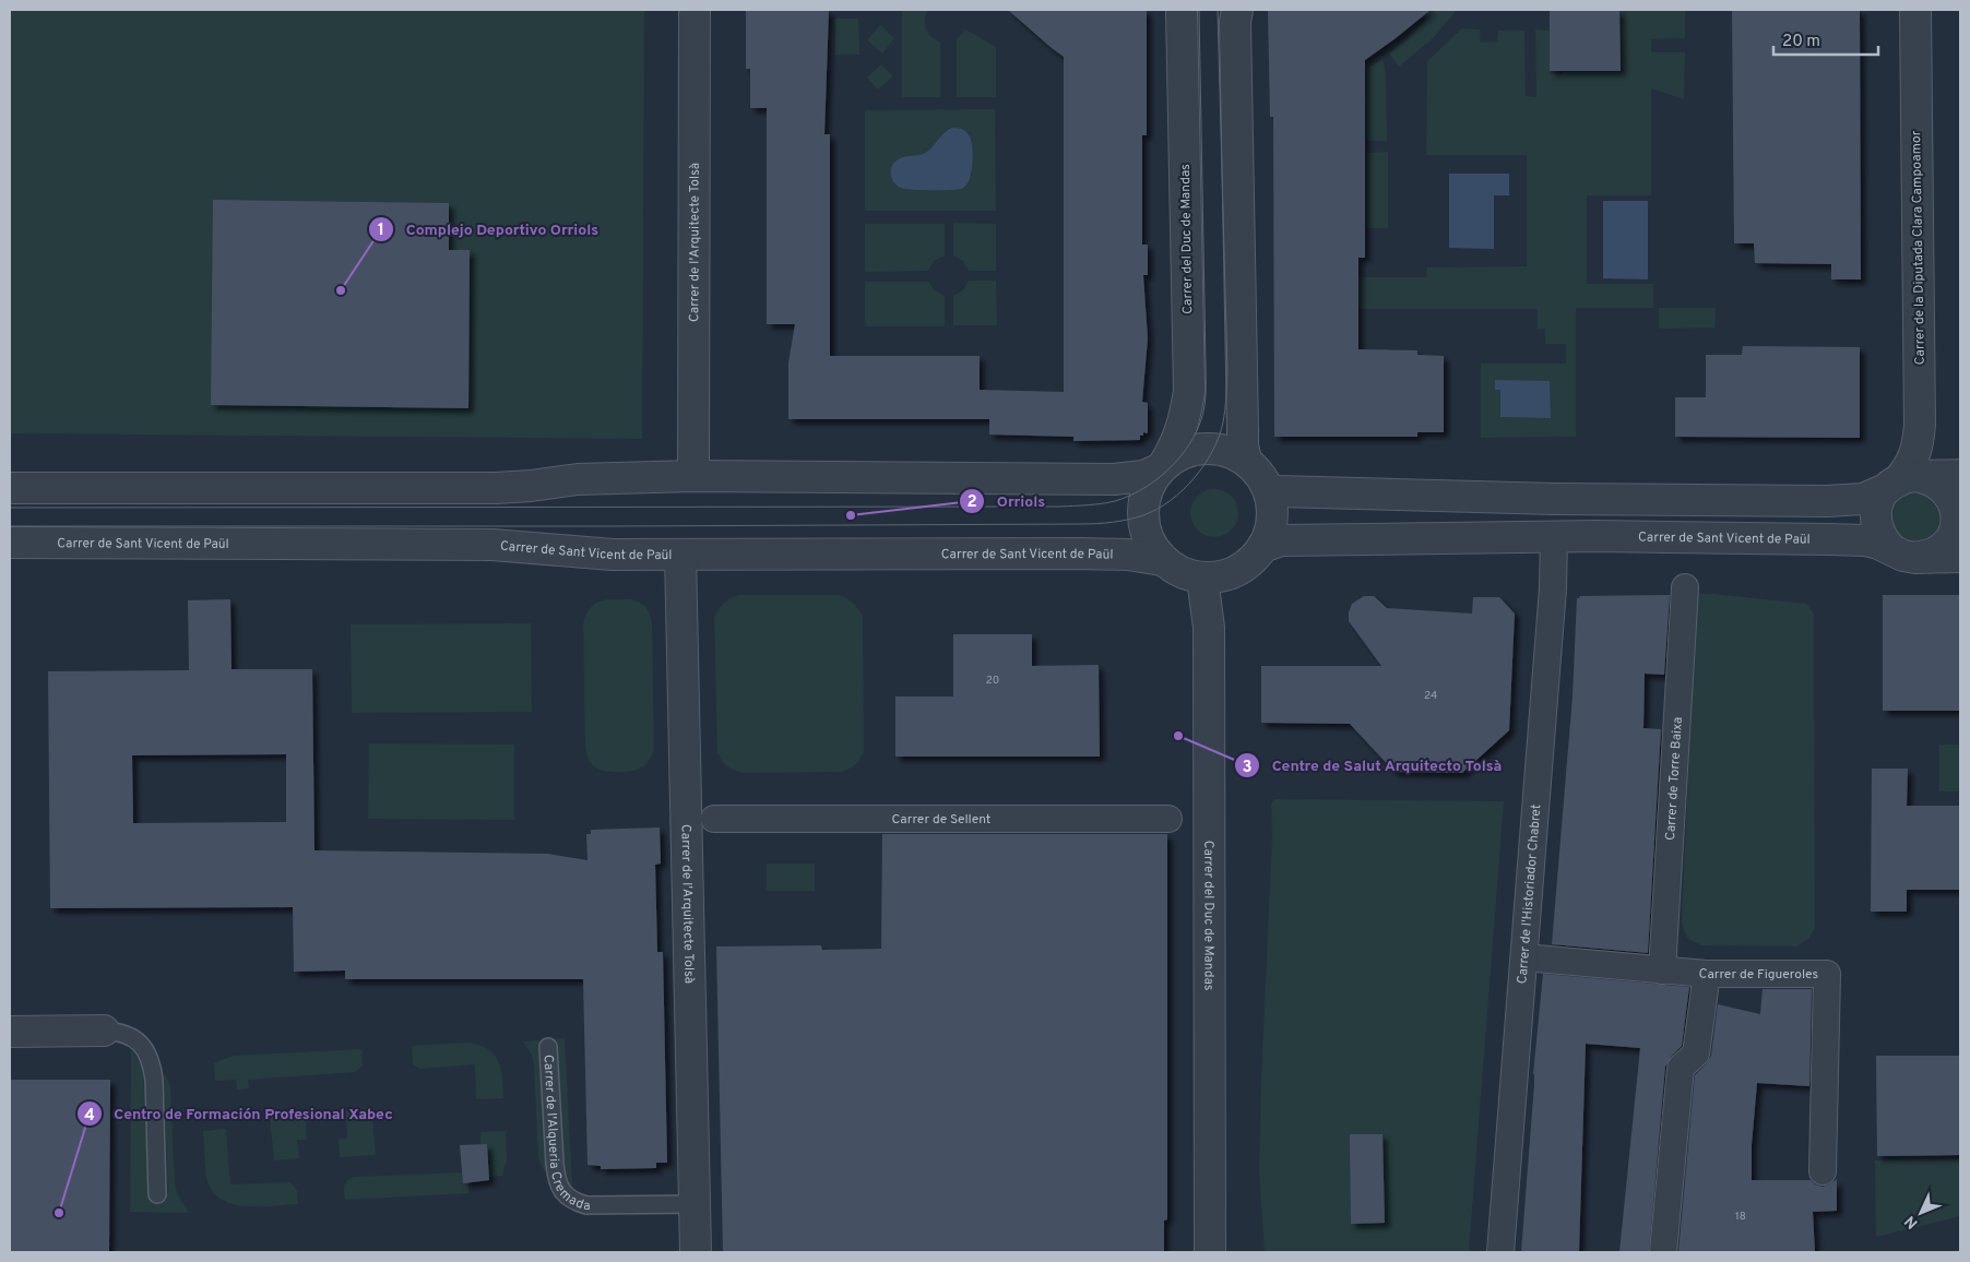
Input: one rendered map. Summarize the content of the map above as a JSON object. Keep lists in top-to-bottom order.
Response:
{
  "streets": {
    "street": [
      "Carrer del Duc de Mandas",
      "Carrer de l'Arquitecte Tolsà",
      "Carrer de la Diputada Clara Campoamor",
      "Carrer de Sant Vicent de Paül",
      "Carrer de Torre Baixa",
      "Carrer de Sellent",
      "Carrer de l'Historiador Chabret",
      "Carrer de Figueroles"
    ],
    "lane": ["Carrer de l'Alqueria Cremada"]
  },
  "crossings": [
    ["Carrer del Duc de Mandas", "Carrer de Sant Vicent de Paül"],
    ["Carrer de l'Arquitecte Tolsà", "Carrer de Sant Vicent de Paül"],
    ["Carrer de l'Arquitecte Tolsà", "Carrer de l'Alqueria Cremada"],
    ["Carrer de la Diputada Clara Campoamor", "Carrer de Sant Vicent de Paül"],
    ["Carrer de Sant Vicent de Paül", "Carrer de l'Historiador Chabret"],
    ["Carrer de Torre Baixa", "Carrer de Figueroles"],
    ["Carrer de l'Historiador Chabret", "Carrer de Figueroles"]
  ],
  "places": [
    "Complejo Deportivo Orriols",
    "Orriols",
    "Centre de Salut Arquitecto Tolsà",
    "Centro de Formación Profesional Xabec"
  ],
  "house_numbers": ["20", "24", "18"],
  "scale_bar": "20 m",
  "north": "bottom left"
}
